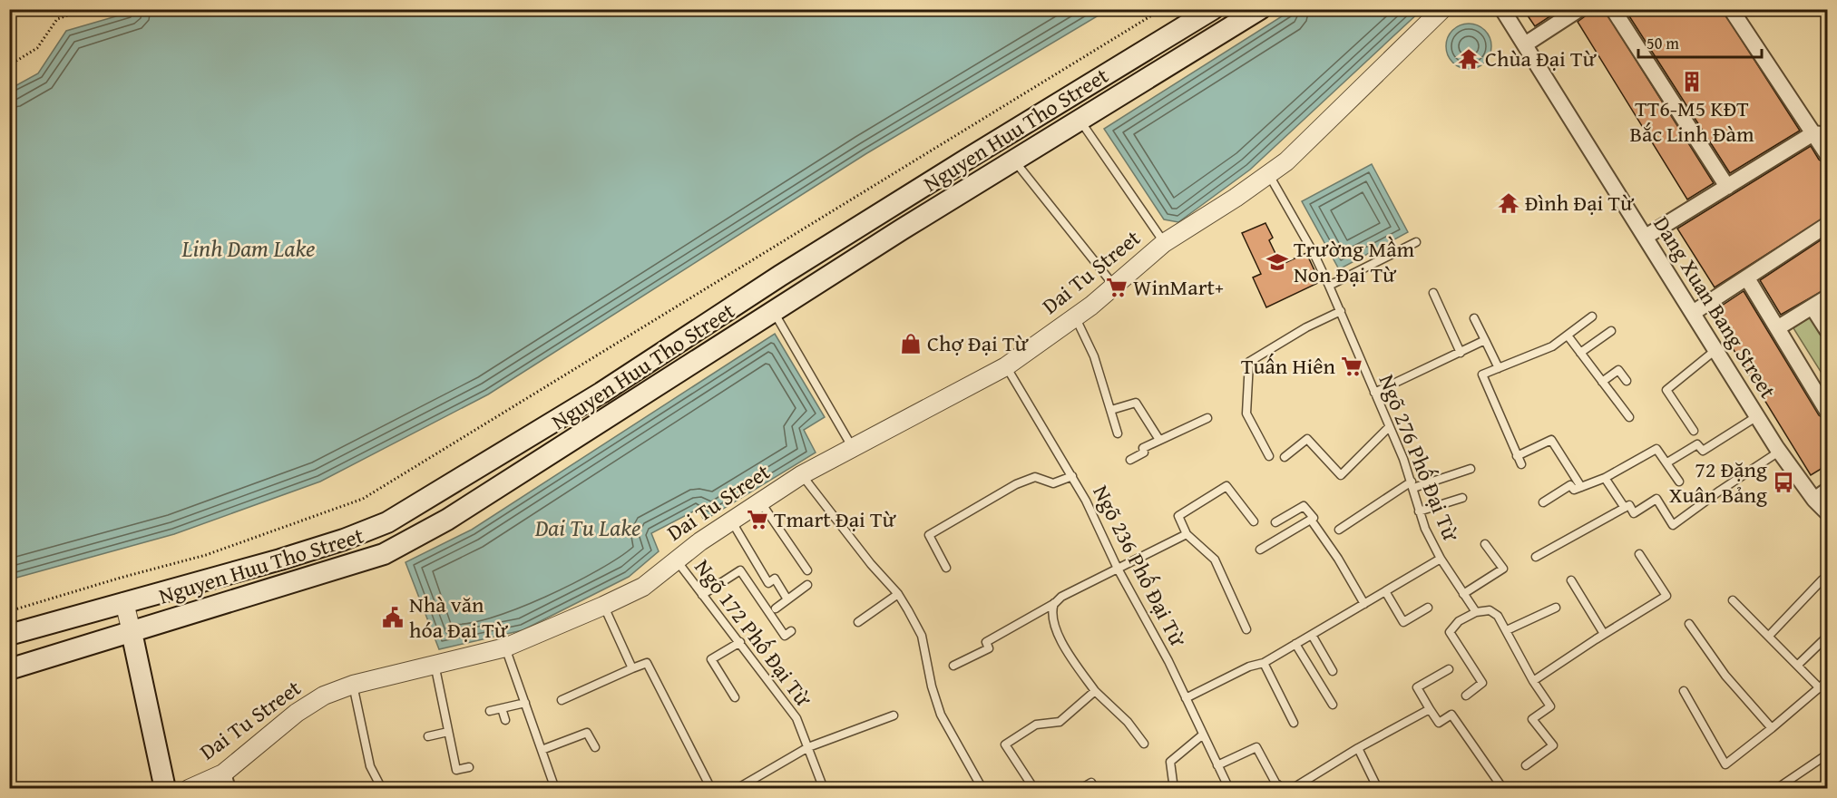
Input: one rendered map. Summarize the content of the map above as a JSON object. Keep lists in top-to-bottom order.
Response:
{
  "streets": {
    "main road": ["Nguyen Huu Tho Street"],
    "street": ["Dai Tu Street", "Dang Xuan Bang Street"],
    "lane": ["Ngõ 276 Phố Đại Từ", "Ngõ 236 Phố Đại Từ", "Ngõ 172 Phố Đại Từ"]
  },
  "crossings": [
    ["Nguyen Huu Tho Street", "Dai Tu Street"],
    ["Dai Tu Street", "Ngõ 276 Phố Đại Từ"],
    ["Dai Tu Street", "Ngõ 236 Phố Đại Từ"],
    ["Dai Tu Street", "Ngõ 172 Phố Đại Từ"]
  ],
  "water": ["Linh Dam Lake", "Dai Tu Lake"],
  "places": {
    "temple": ["Chùa Đại Từ", "Đình Đại Từ"],
    "building": ["TT6-M5 KĐT Bắc Linh Đàm"],
    "school or university": ["Trường Mầm Non Đại Từ"],
    "supermarket": ["WinMart+", "Tuấn Hiên", "Tmart Đại Từ"],
    "shop": ["Chợ Đại Từ"],
    "bus stop": ["72 Đặng Xuân Bảng"],
    "public building": ["Nhà văn hóa Đại Từ"]
  },
  "scale_bar": "50 m"
}
